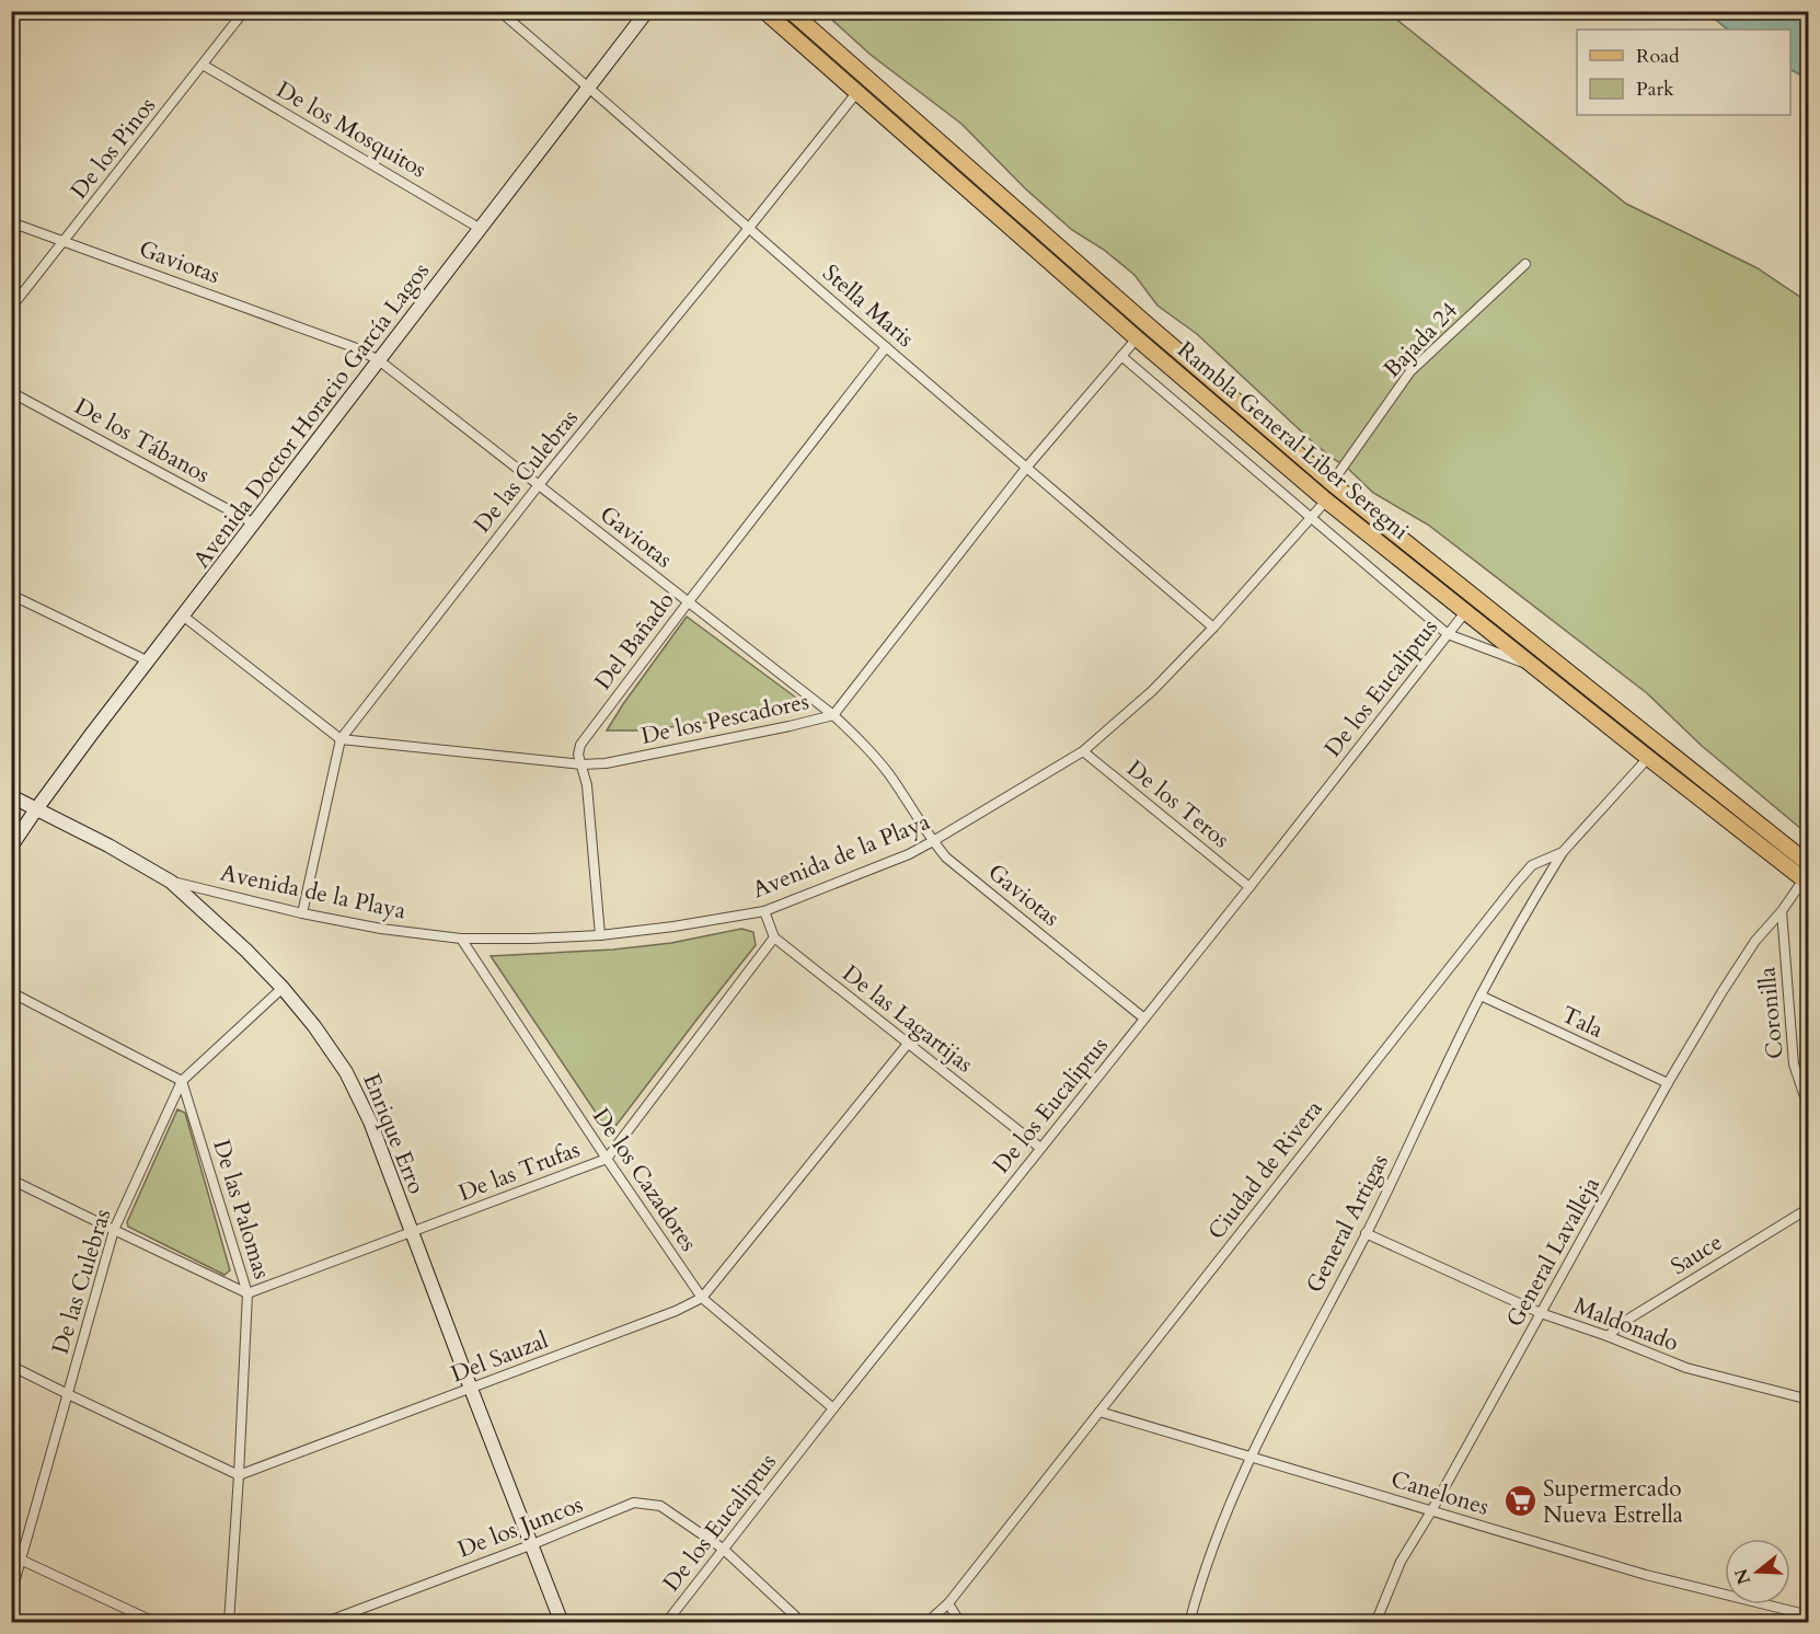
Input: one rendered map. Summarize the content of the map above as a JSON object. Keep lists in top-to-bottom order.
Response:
{
  "streets": {
    "main road": ["Rambla General Liber Seregni"],
    "street": [
      "De los Mosquitos",
      "De los Pinos",
      "Gaviotas",
      "Stella Maris",
      "Bajada 24",
      "Avenida Doctor Horacio García Lagos",
      "De los Tábanos",
      "De las Culebras",
      "Del Bañado",
      "De los Eucaliptus",
      "De los Pescadores",
      "De los Teros",
      "Avenida de la Playa",
      "Coronilla",
      "De las Lagartijas",
      "Tala",
      "Enrique Erro",
      "Ciudad de Rivera",
      "De las Trufas",
      "De los Cazadores",
      "De las Palomas",
      "General Artigas",
      "General Lavalleja",
      "Sauce",
      "Maldonado",
      "Del Sauzal",
      "Canelones",
      "De los Juncos"
    ]
  },
  "crossings": [
    ["De los Mosquitos", "De los Pinos"],
    ["De los Mosquitos", "Avenida Doctor Horacio García Lagos"],
    ["De los Pinos", "Gaviotas"],
    ["Gaviotas", "Avenida Doctor Horacio García Lagos"],
    ["Gaviotas", "De las Culebras"],
    ["Gaviotas", "Del Bañado"],
    ["Gaviotas", "De los Eucaliptus"],
    ["Gaviotas", "De los Pescadores"],
    ["Gaviotas", "Avenida de la Playa"],
    ["Stella Maris", "Avenida Doctor Horacio García Lagos"],
    ["Stella Maris", "De las Culebras"],
    ["Stella Maris", "Del Bañado"],
    ["Stella Maris", "De los Pescadores"],
    ["Stella Maris", "Avenida de la Playa"],
    ["Bajada 24", "Rambla General Liber Seregni"],
    ["Avenida Doctor Horacio García Lagos", "De los Tábanos"],
    ["Avenida Doctor Horacio García Lagos", "Enrique Erro"],
    ["Rambla General Liber Seregni", "De las Culebras"],
    ["Rambla General Liber Seregni", "De los Eucaliptus"],
    ["Rambla General Liber Seregni", "De los Pescadores"],
    ["Rambla General Liber Seregni", "Avenida de la Playa"],
    ["Rambla General Liber Seregni", "Ciudad de Rivera"],
    ["Rambla General Liber Seregni", "General Lavalleja"],
    ["De las Culebras", "De los Pescadores"],
    ["De las Culebras", "Avenida de la Playa"],
    ["De las Culebras", "Enrique Erro"],
    ["De las Culebras", "De las Palomas"],
    ["Del Bañado", "De los Pescadores"],
    ["Del Bañado", "Avenida de la Playa"],
    ["De los Eucaliptus", "De los Teros"],
    ["De los Eucaliptus", "De las Lagartijas"],
    ["De los Eucaliptus", "De los Cazadores"],
    ["De los Eucaliptus", "De los Juncos"],
    ["De los Teros", "Avenida de la Playa"],
    ["Avenida de la Playa", "Enrique Erro"],
    ["Avenida de la Playa", "De los Cazadores"],
    ["Coronilla", "General Lavalleja"],
    ["De las Lagartijas", "De las Trufas"],
    ["De las Lagartijas", "Del Sauzal"],
    ["Tala", "General Artigas"],
    ["Tala", "General Lavalleja"],
    ["Enrique Erro", "De las Trufas"],
    ["Enrique Erro", "Del Sauzal"],
    ["Enrique Erro", "De los Juncos"],
    ["Ciudad de Rivera", "General Artigas"],
    ["Ciudad de Rivera", "Canelones"],
    ["De las Trufas", "De los Cazadores"],
    ["De las Trufas", "De las Palomas"],
    ["De los Cazadores", "Del Sauzal"],
    ["De las Palomas", "Del Sauzal"],
    ["General Artigas", "Maldonado"],
    ["General Artigas", "Canelones"],
    ["General Lavalleja", "Maldonado"],
    ["General Lavalleja", "Canelones"],
    ["Sauce", "Maldonado"]
  ],
  "places": {
    "supermarket": ["Supermercado Nueva Estrella"]
  },
  "legend": ["Road", "Park"],
  "north": "left"
}
